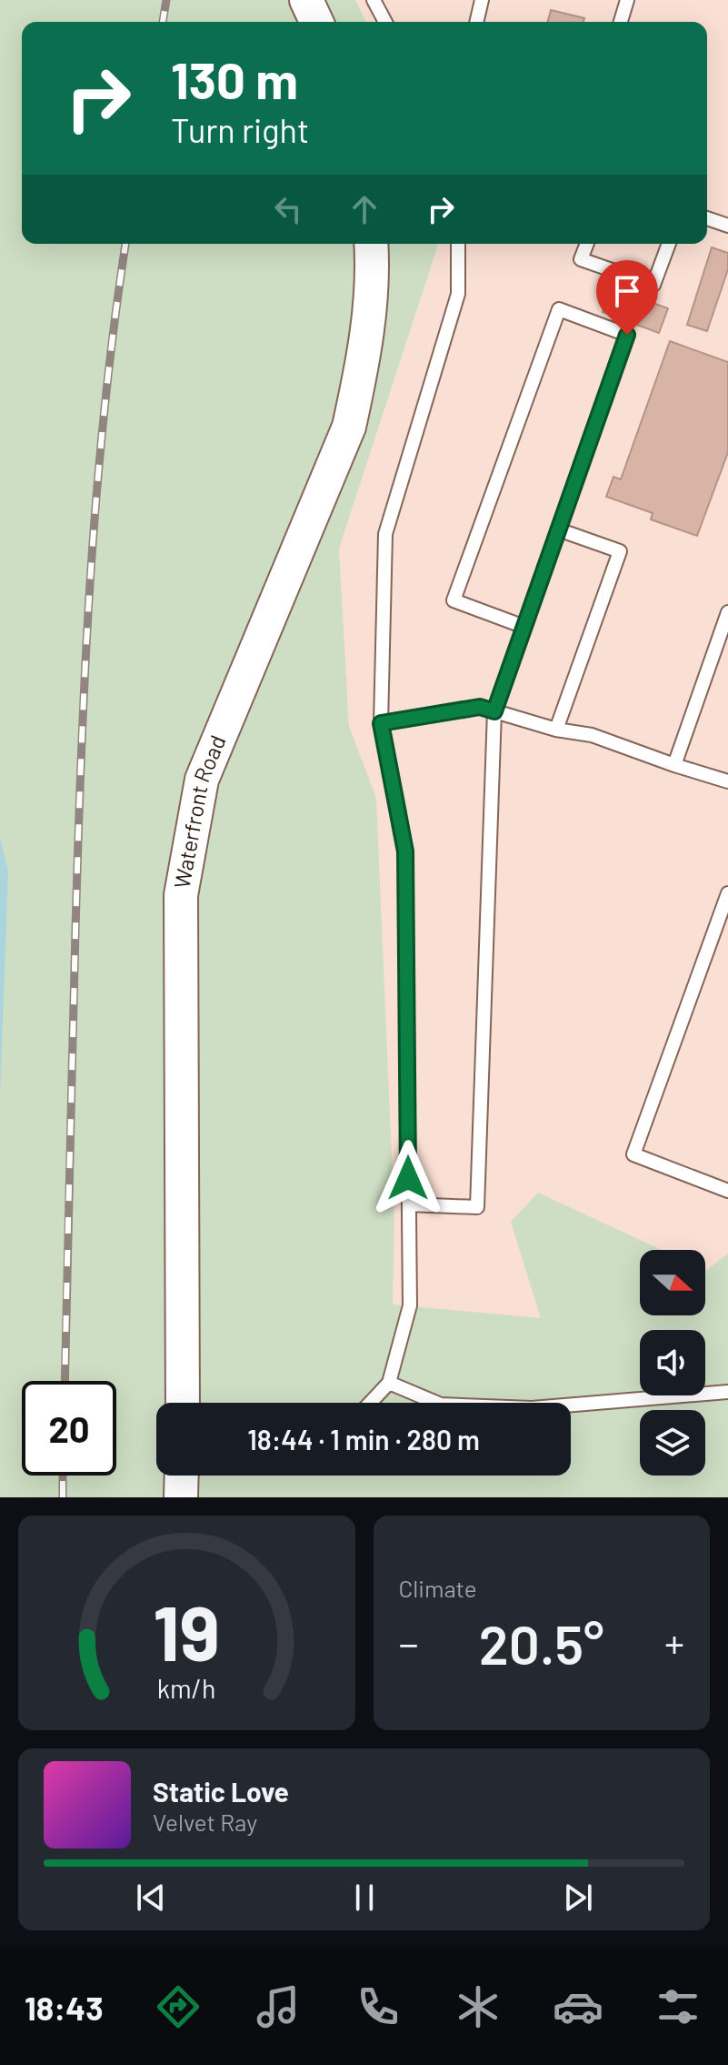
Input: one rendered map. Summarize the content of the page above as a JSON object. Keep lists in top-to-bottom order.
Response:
{
  "streets": {
    "street": ["Waterfront Road"]
  },
  "north": "right",
  "page": {
    "turn": ["130 m", "Turn right"],
    "limit": "20",
    "trip": "18:44 · 1 min · 280 m",
    "tile": "Climate",
    "heat": ["−", "20.5°", "+"],
    "song": ["Static Love", "Velvet Ray"],
    "tabs": "18:43",
    "gauge": ["19", "km/h"]
  }
}
